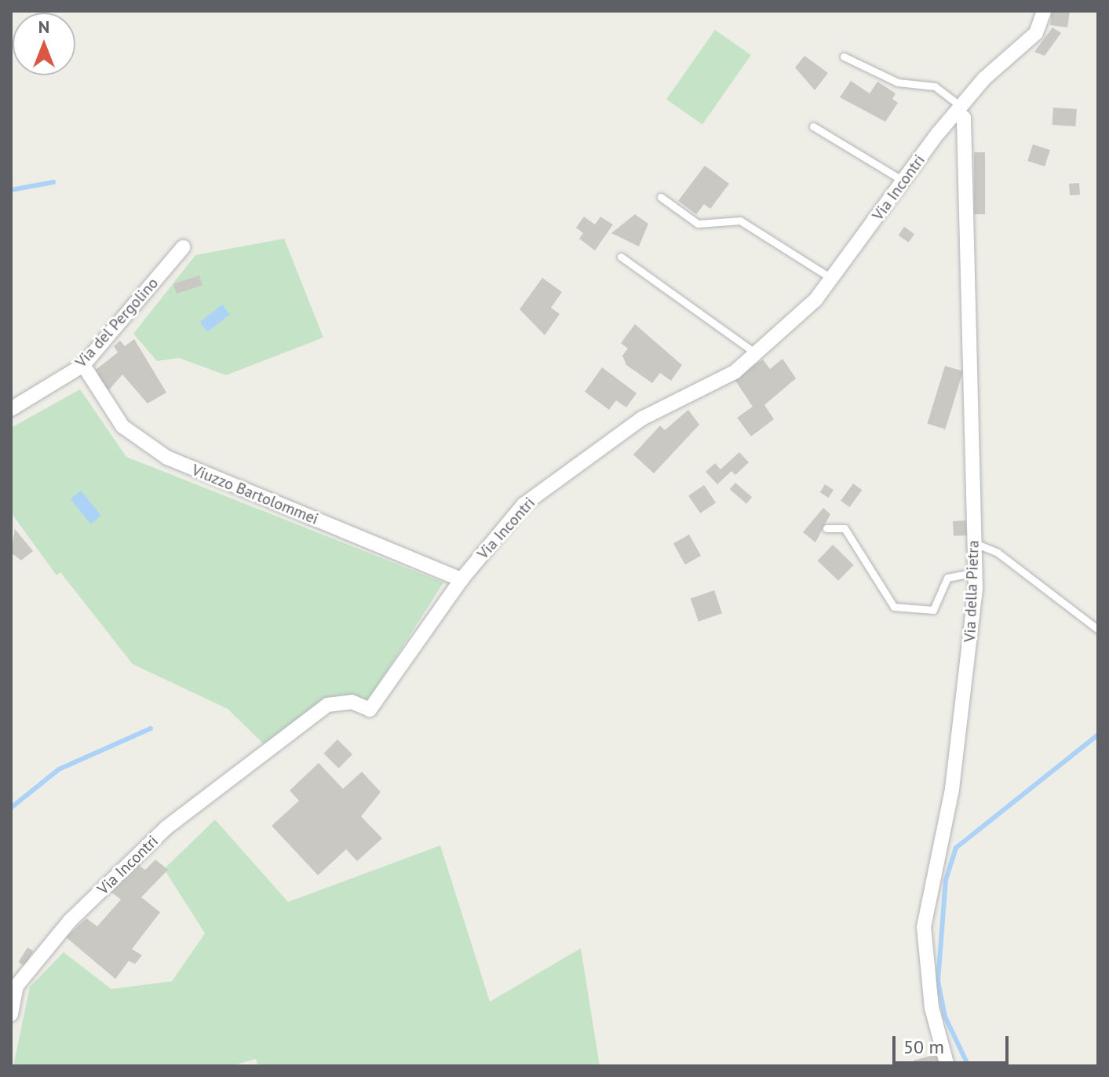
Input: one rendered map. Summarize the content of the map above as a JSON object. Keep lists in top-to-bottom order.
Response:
{
  "streets": {
    "street": [
      "Via Incontri",
      "Via del Pergolino",
      "Viuzzo Bartolommei",
      "Via della Pietra"
    ]
  },
  "crossings": [
    ["Via Incontri", "Viuzzo Bartolommei"],
    ["Via Incontri", "Via della Pietra"],
    ["Via del Pergolino", "Viuzzo Bartolommei"]
  ],
  "scale_bar": "50 m",
  "north": "top"
}
